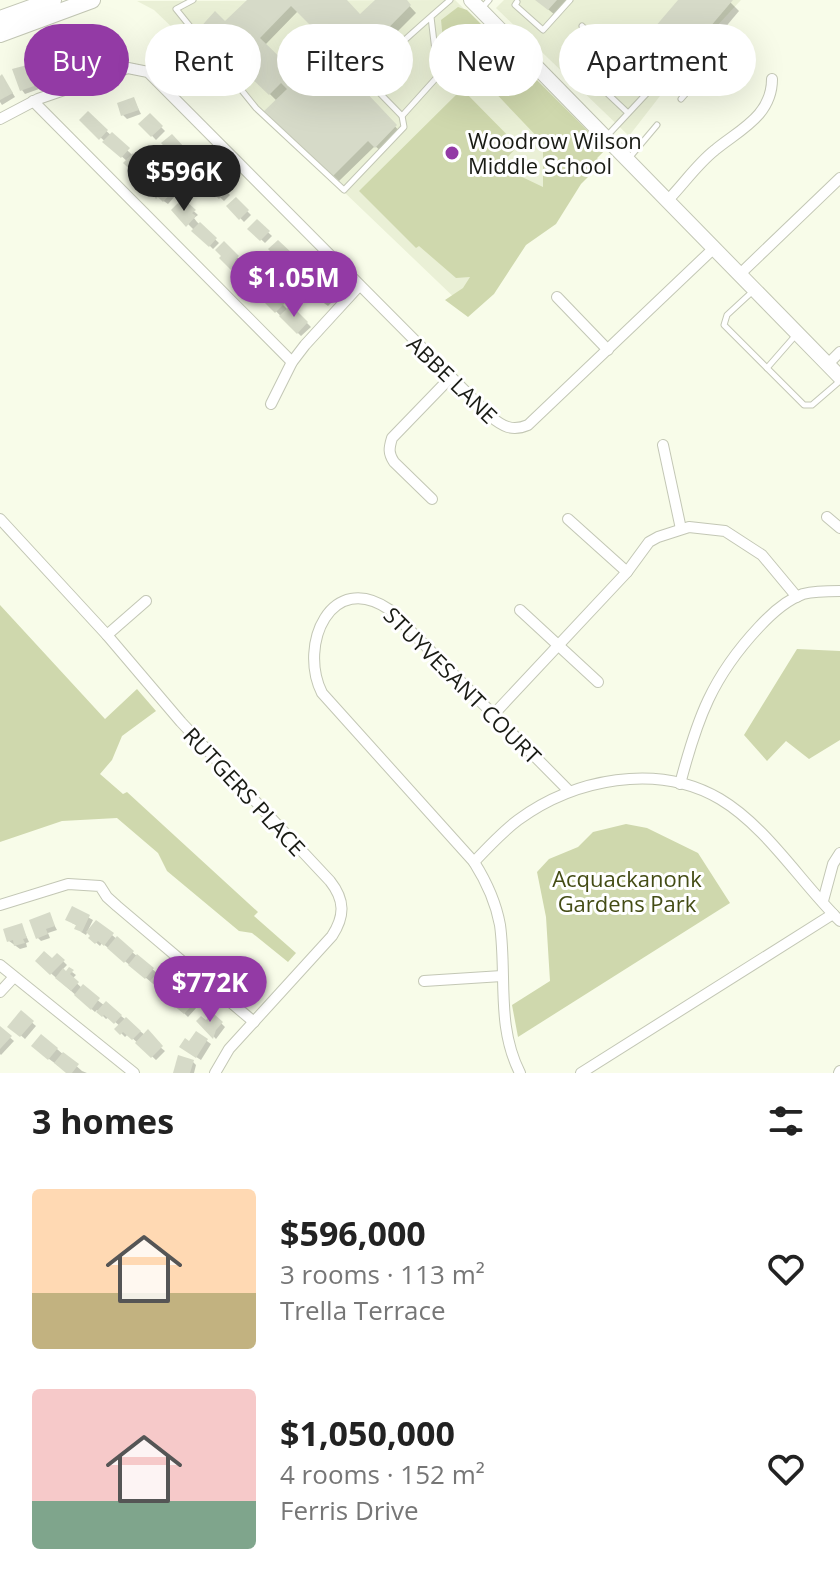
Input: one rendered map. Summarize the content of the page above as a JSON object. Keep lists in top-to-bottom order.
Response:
{
  "streets": {
    "street": ["ABBE LANE", "STUYVESANT COURT", "RUTGERS PLACE"]
  },
  "parks": ["Acquackanonk Gardens Park"],
  "places": ["Woodrow Wilson Middle School"],
  "page": {
    "chip": [
      "Buy",
      "Rent",
      "Filters",
      "New",
      "Apartment"
    ],
    "price": ["$596K", "$1.05M", "$772K"],
    "heading": "3 homes",
    "list": [
      {
        "name": "$596,000",
        "note": "3 rooms · 113 m² · Trella Terrace"
      },
      {
        "name": "$1,050,000",
        "note": "4 rooms · 152 m² · Ferris Drive"
      }
    ]
  }
}
